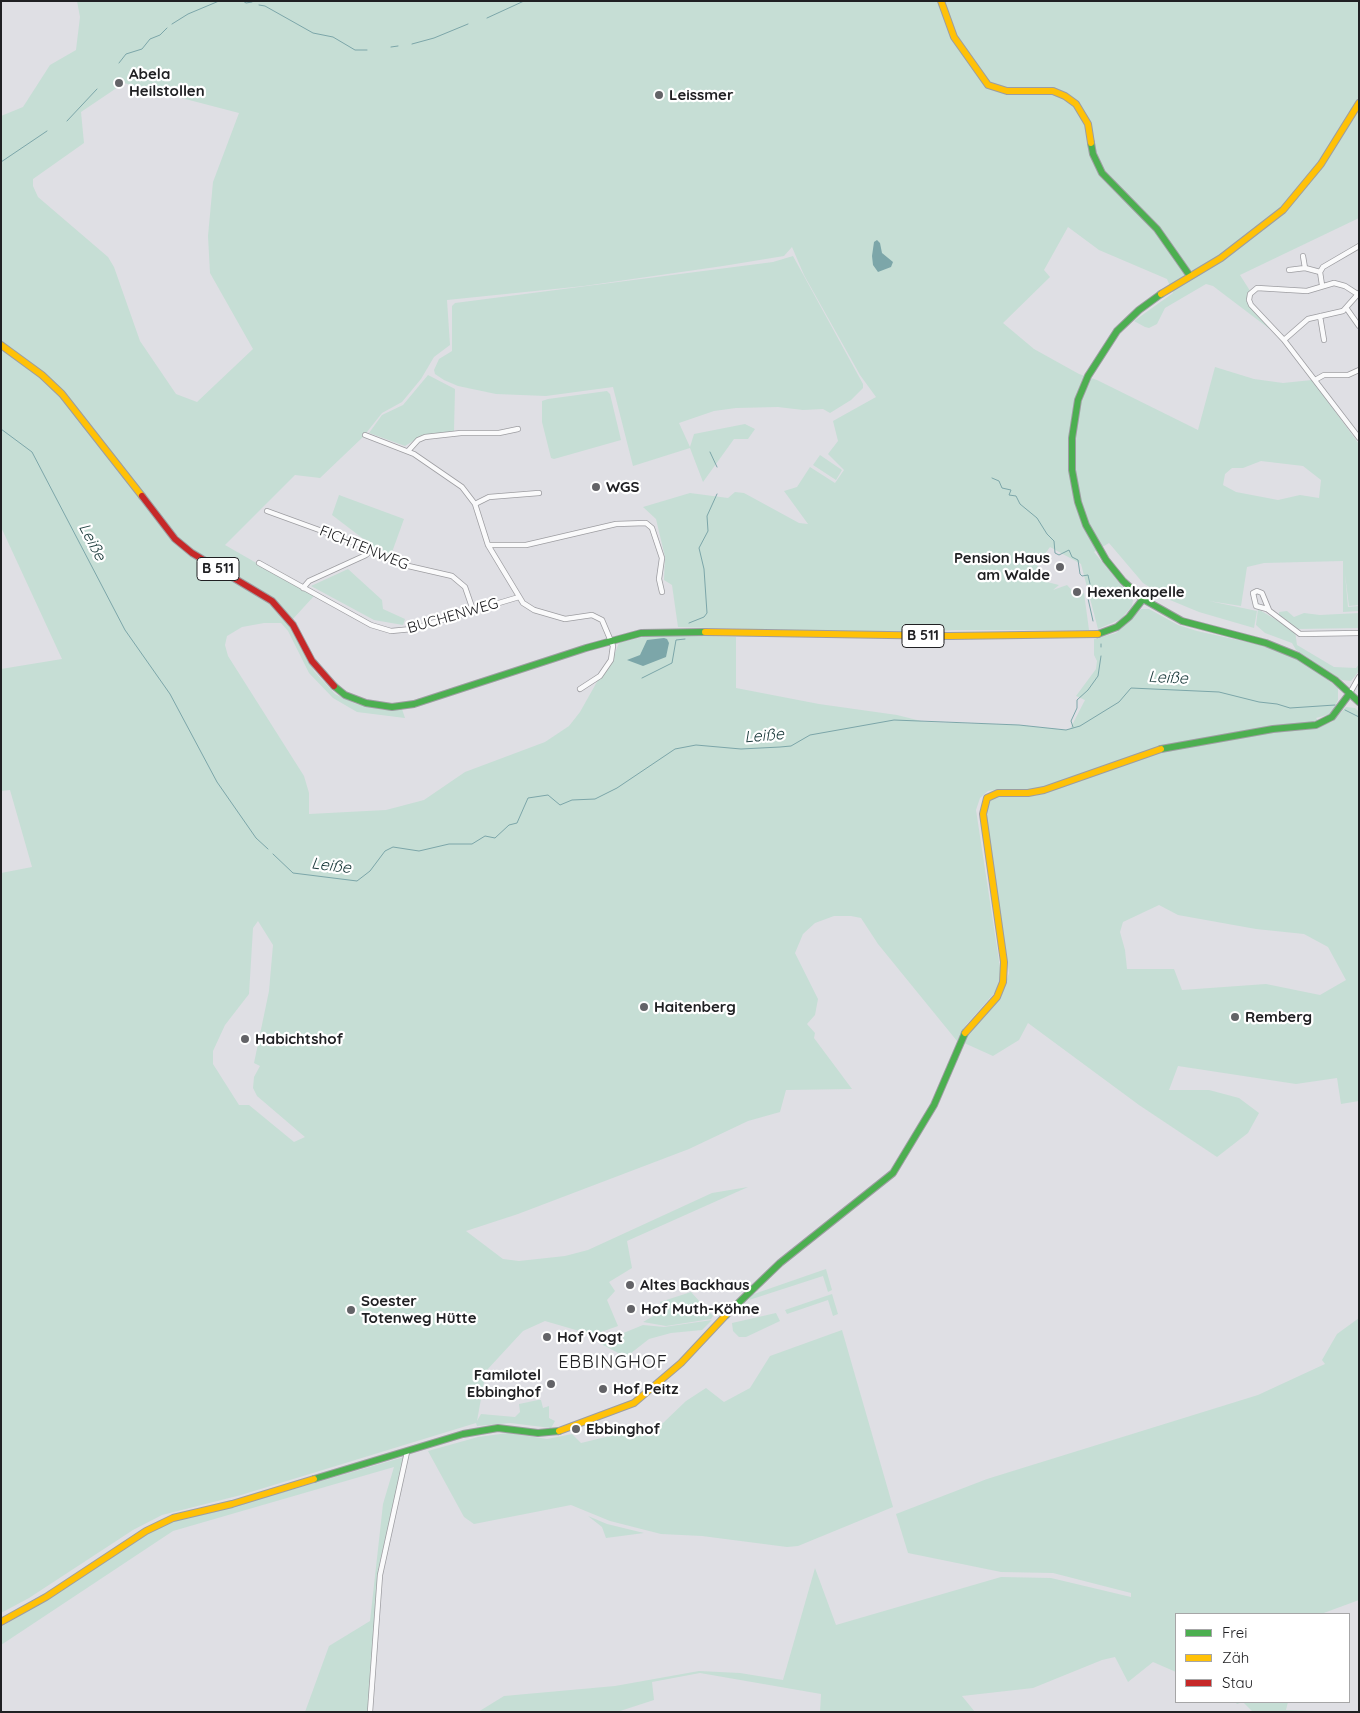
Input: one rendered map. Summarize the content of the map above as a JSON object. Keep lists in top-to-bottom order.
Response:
{
  "streets": {
    "street": ["FICHTENWEG", "B 511", "BUCHENWEG"]
  },
  "crossings": [
    ["FICHTENWEG", "BUCHENWEG"],
    ["B 511", "BUCHENWEG"]
  ],
  "districts": ["EBBINGHOF"],
  "water": ["Leiße"],
  "places": [
    "Abela Heilstollen",
    "Leissmer",
    "WGS",
    "Pension Haus am Walde",
    "Hexenkapelle",
    "Haitenberg",
    "Remberg",
    "Habichtshof",
    "Altes Backhaus",
    "Hof Muth-Köhne",
    "Soester Totenweg Hütte",
    "Hof Vogt",
    "Familotel Ebbinghof",
    "Hof Peitz",
    "Ebbinghof"
  ],
  "legend": ["Frei", "Zäh", "Stau"]
}
